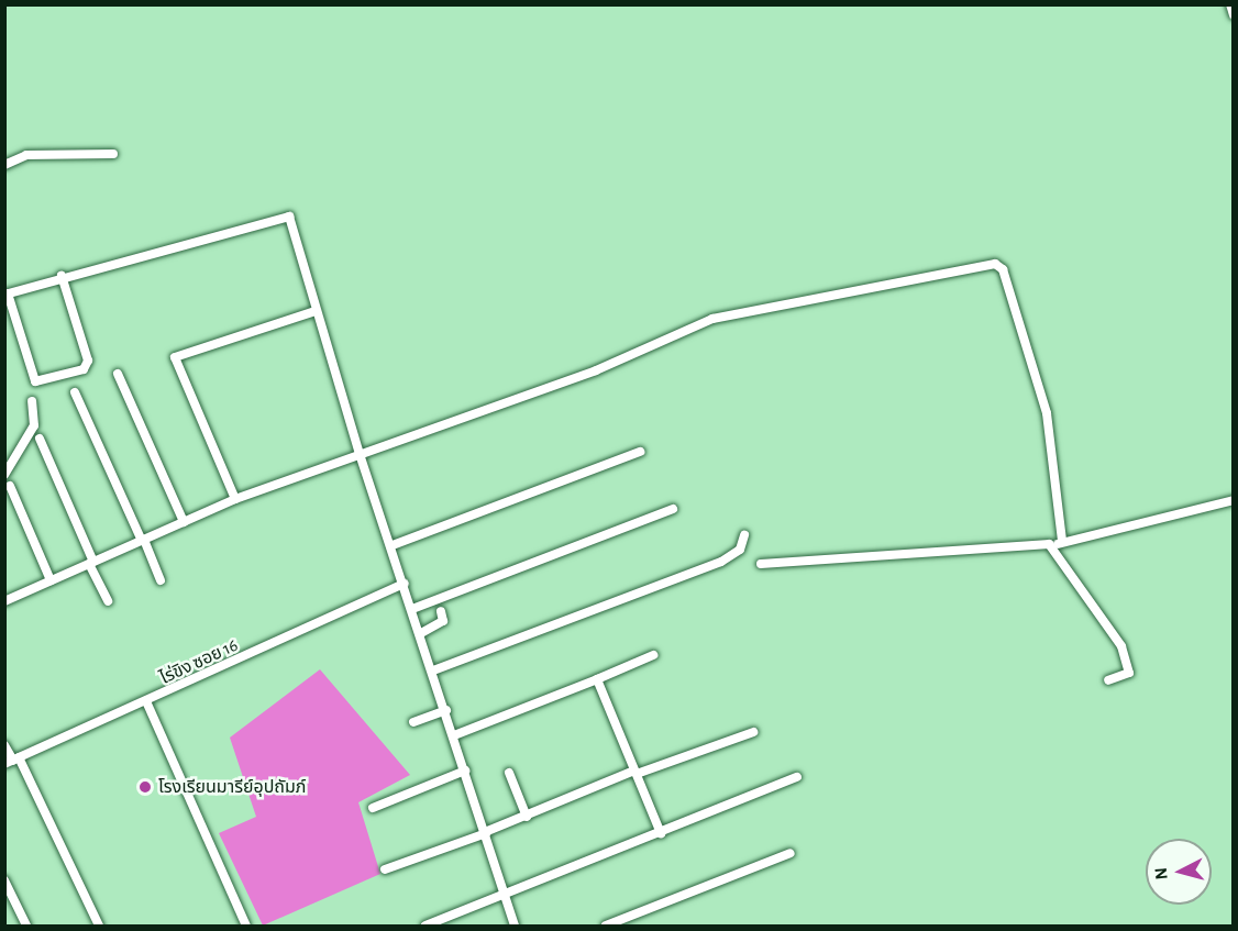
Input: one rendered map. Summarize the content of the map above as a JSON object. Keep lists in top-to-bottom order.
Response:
{
  "streets": {
    "street": ["ไร่ขิง ซอย 16"]
  },
  "places": ["โรงเรียนมารีย์อุปถัมภ์"],
  "north": "left"
}
